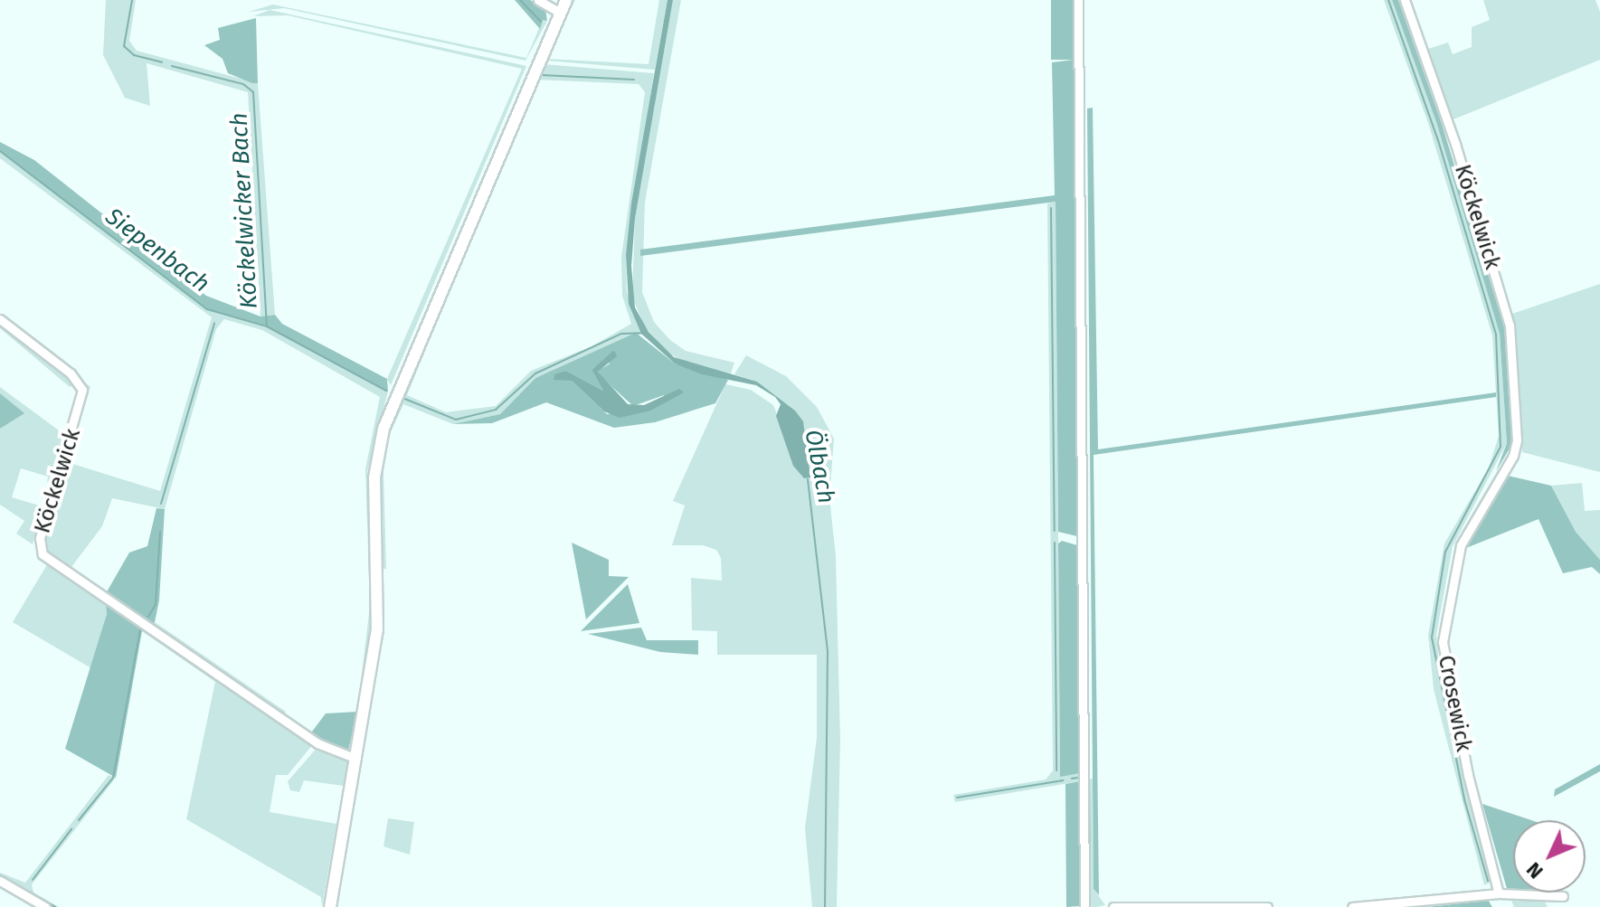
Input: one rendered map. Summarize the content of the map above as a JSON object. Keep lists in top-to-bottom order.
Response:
{
  "streets": {
    "street": ["Köckelwick", "Crosewick"]
  },
  "crossings": [
    ["Köckelwick", "Crosewick"]
  ],
  "water": ["Köckelwicker Bach", "Siepenbach", "Ölbach"],
  "north": "bottom left"
}
